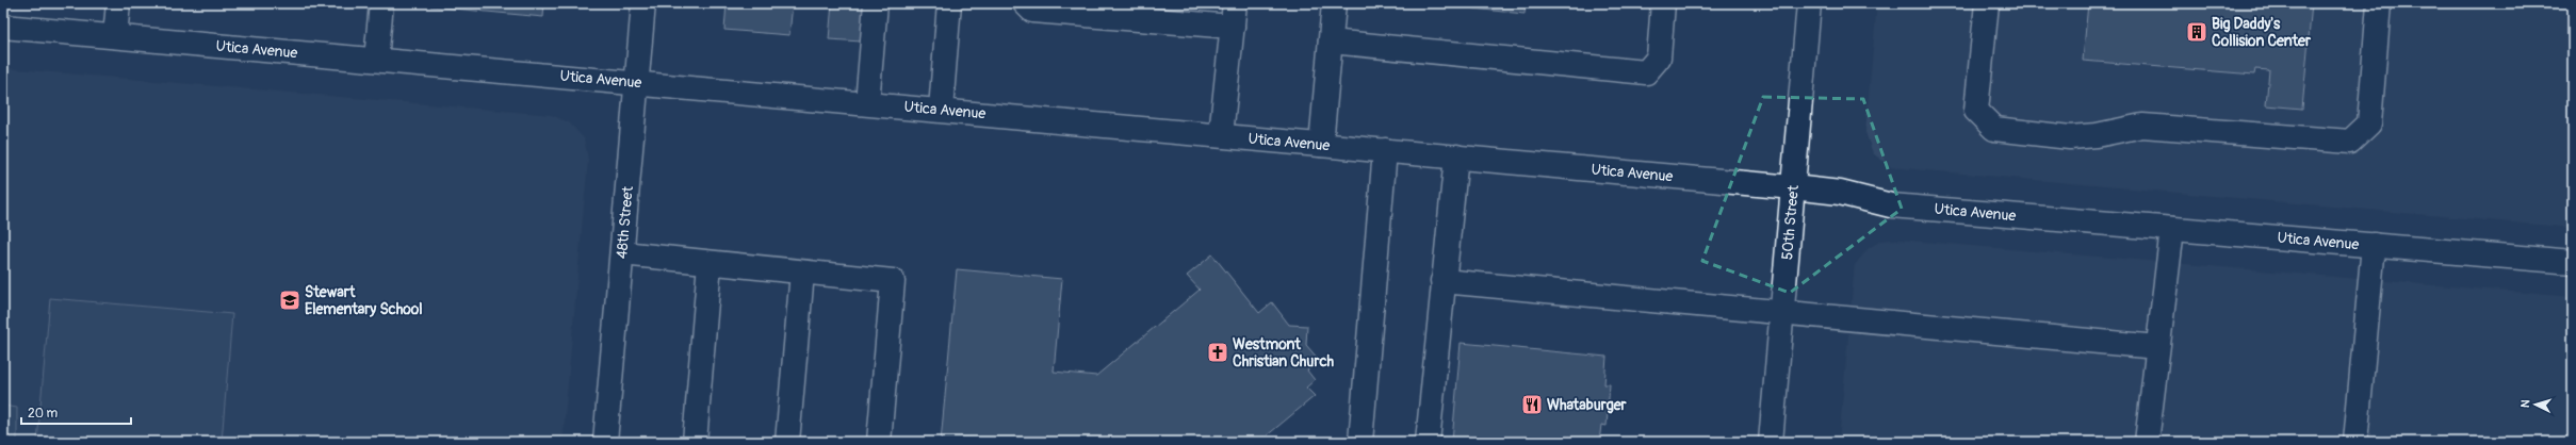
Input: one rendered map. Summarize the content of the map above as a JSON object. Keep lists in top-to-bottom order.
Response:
{
  "streets": {
    "street": ["Utica Avenue", "48th Street", "50th Street"]
  },
  "crossings": [
    ["Utica Avenue", "48th Street"],
    ["Utica Avenue", "50th Street"]
  ],
  "places": {
    "building": ["Big Daddy's Collision Center"],
    "school or university": ["Stewart Elementary School"],
    "church": ["Westmont Christian Church"],
    "restaurant": ["Whataburger"]
  },
  "scale_bar": "20 m",
  "north": "left"
}
